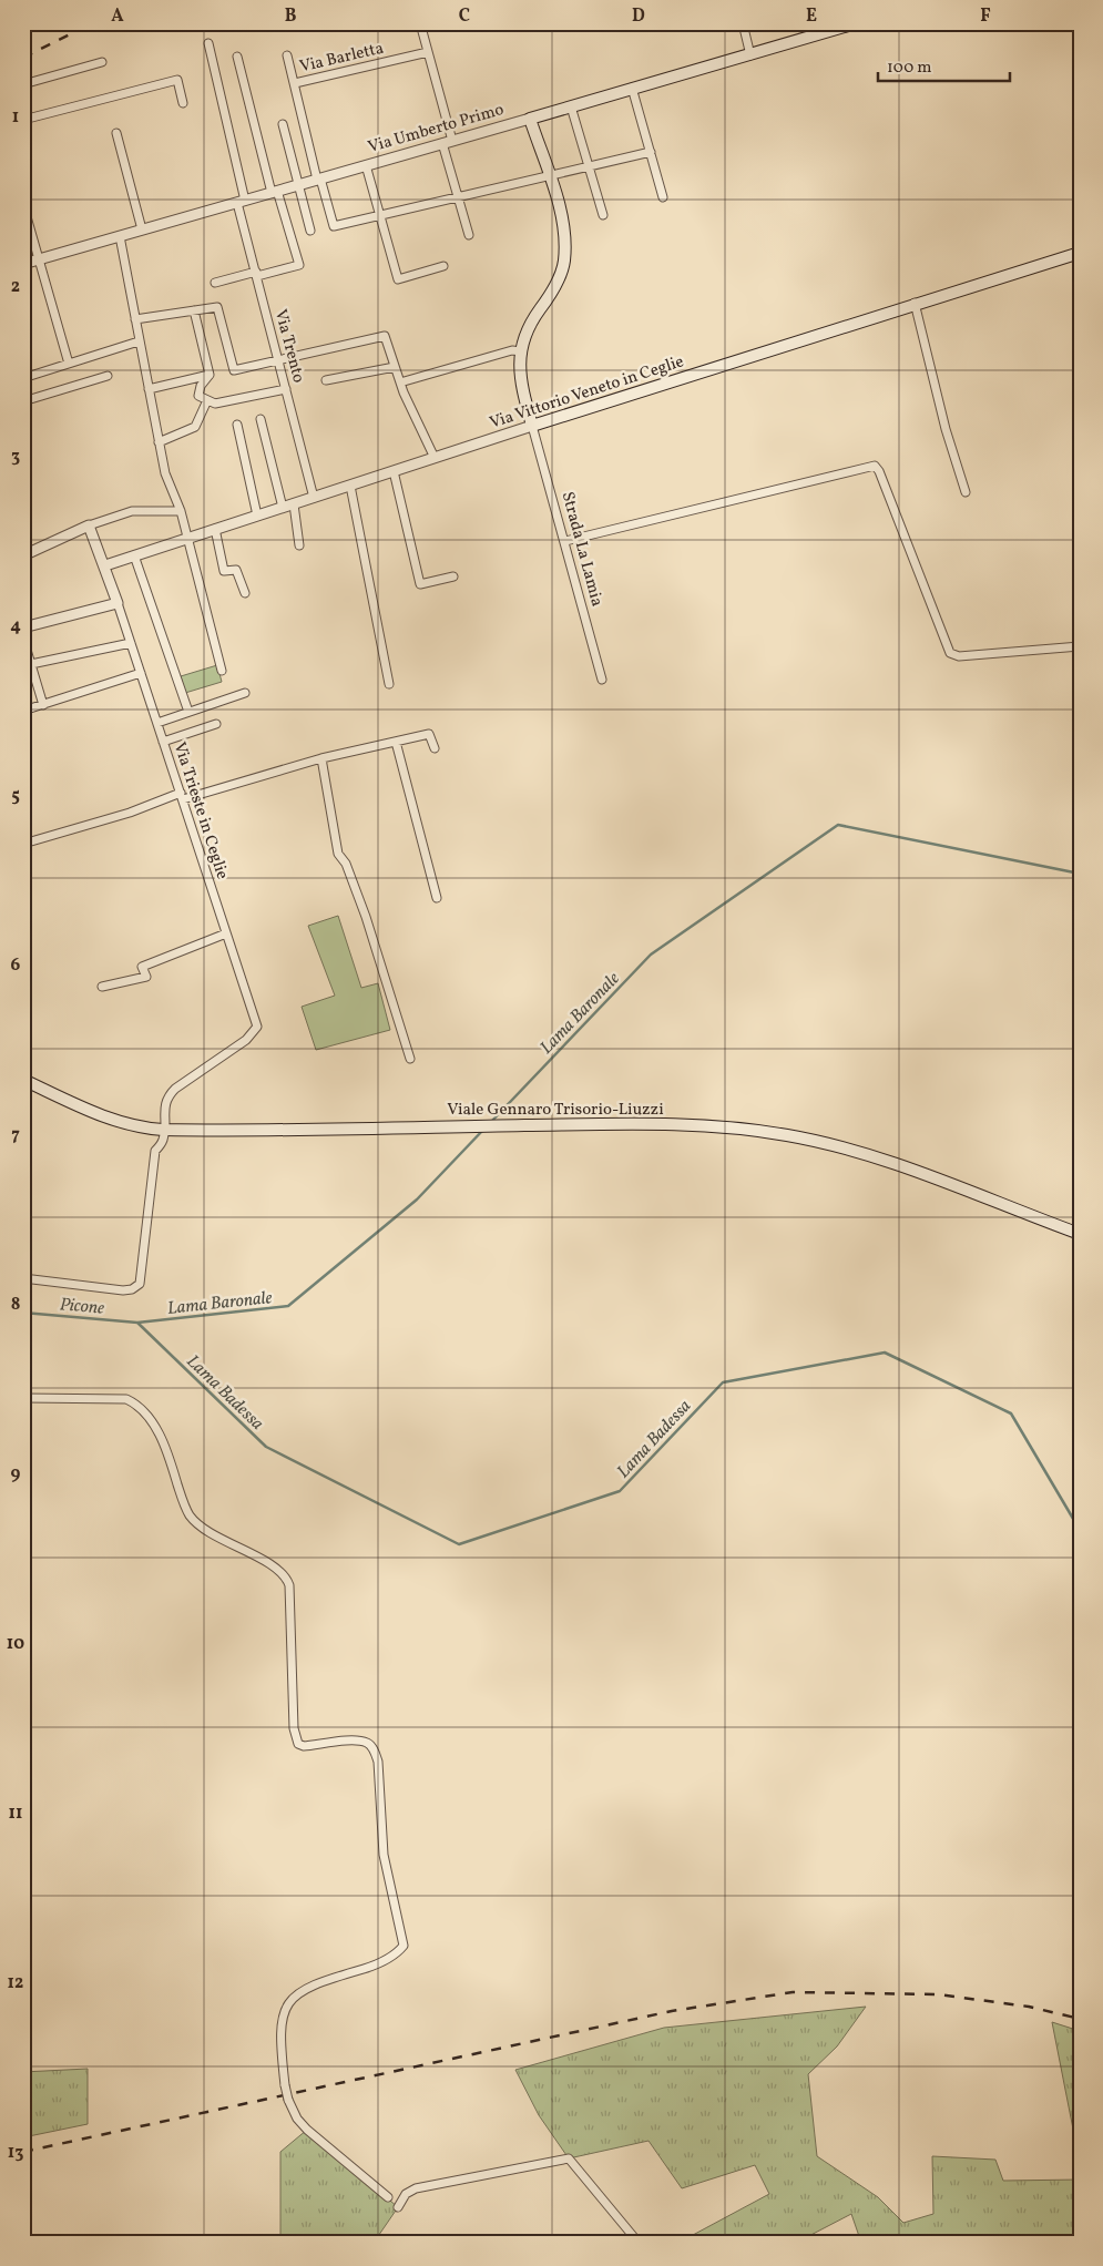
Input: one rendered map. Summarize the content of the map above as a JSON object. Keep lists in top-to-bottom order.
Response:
{
  "streets": {
    "main road": ["Via Umberto Primo", "Via Vittorio Veneto in Ceglie", "Viale Gennaro Trisorio-Liuzzi"],
    "street": [
      "Via Barletta",
      "Via Trento",
      "Strada La Lamia",
      "Via Trieste in Ceglie"
    ]
  },
  "crossings": [
    ["Via Umberto Primo", "Via Trento"],
    ["Via Trento", "Via Vittorio Veneto in Ceglie"],
    ["Via Vittorio Veneto in Ceglie", "Strada La Lamia"],
    ["Via Trieste in Ceglie", "Viale Gennaro Trisorio-Liuzzi"]
  ],
  "water": ["Lama Baronale", "Picone", "Lama Badessa"],
  "scale_bar": "100 m",
  "grid": {
    "columns": [
      "A",
      "B",
      "C",
      "D",
      "E",
      "F"
    ],
    "rows": [
      "1",
      "2",
      "3",
      "4",
      "5",
      "6",
      "7",
      "8",
      "9",
      "10",
      "11",
      "12",
      "13"
    ]
  }
}
